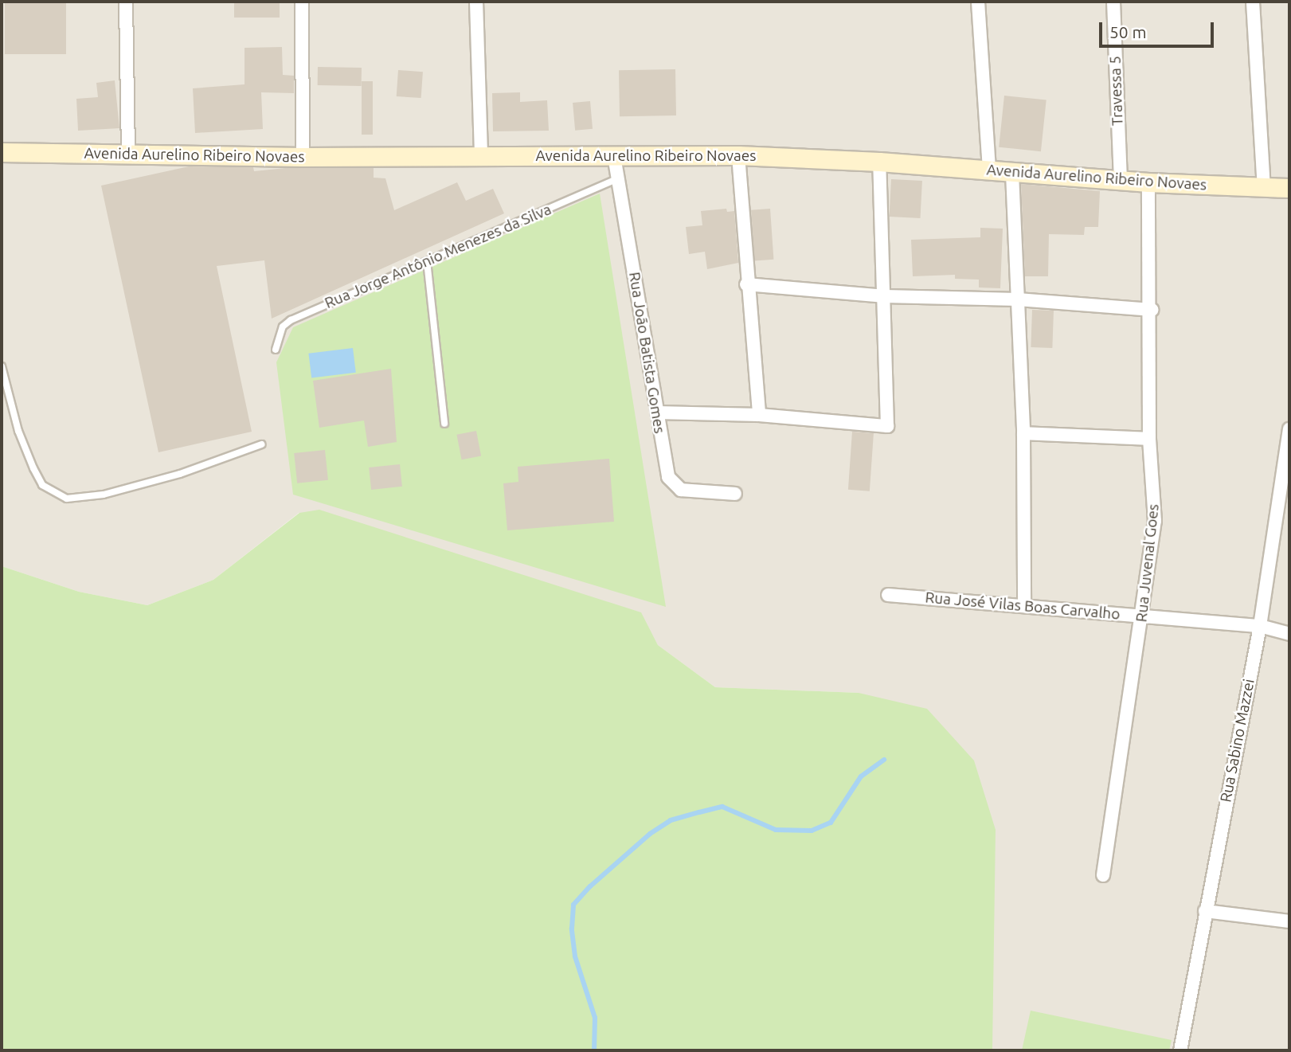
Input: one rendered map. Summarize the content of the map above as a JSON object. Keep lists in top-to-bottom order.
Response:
{
  "streets": {
    "street": [
      "Travessa 5",
      "Avenida Aurelino Ribeiro Novaes",
      "Rua João Batista Gomes",
      "Rua Juvenal Goes",
      "Rua José Vilas Boas Carvalho",
      "Rua Sabino Mazzei"
    ],
    "lane": ["Rua Jorge Antônio Menezes da Silva"]
  },
  "crossings": [
    ["Travessa 5", "Avenida Aurelino Ribeiro Novaes"],
    ["Avenida Aurelino Ribeiro Novaes", "Rua João Batista Gomes"],
    ["Avenida Aurelino Ribeiro Novaes", "Rua Juvenal Goes"],
    ["Rua Jorge Antônio Menezes da Silva", "Rua João Batista Gomes"],
    ["Rua Juvenal Goes", "Rua José Vilas Boas Carvalho"],
    ["Rua José Vilas Boas Carvalho", "Rua Sabino Mazzei"]
  ],
  "scale_bar": "50 m"
}
